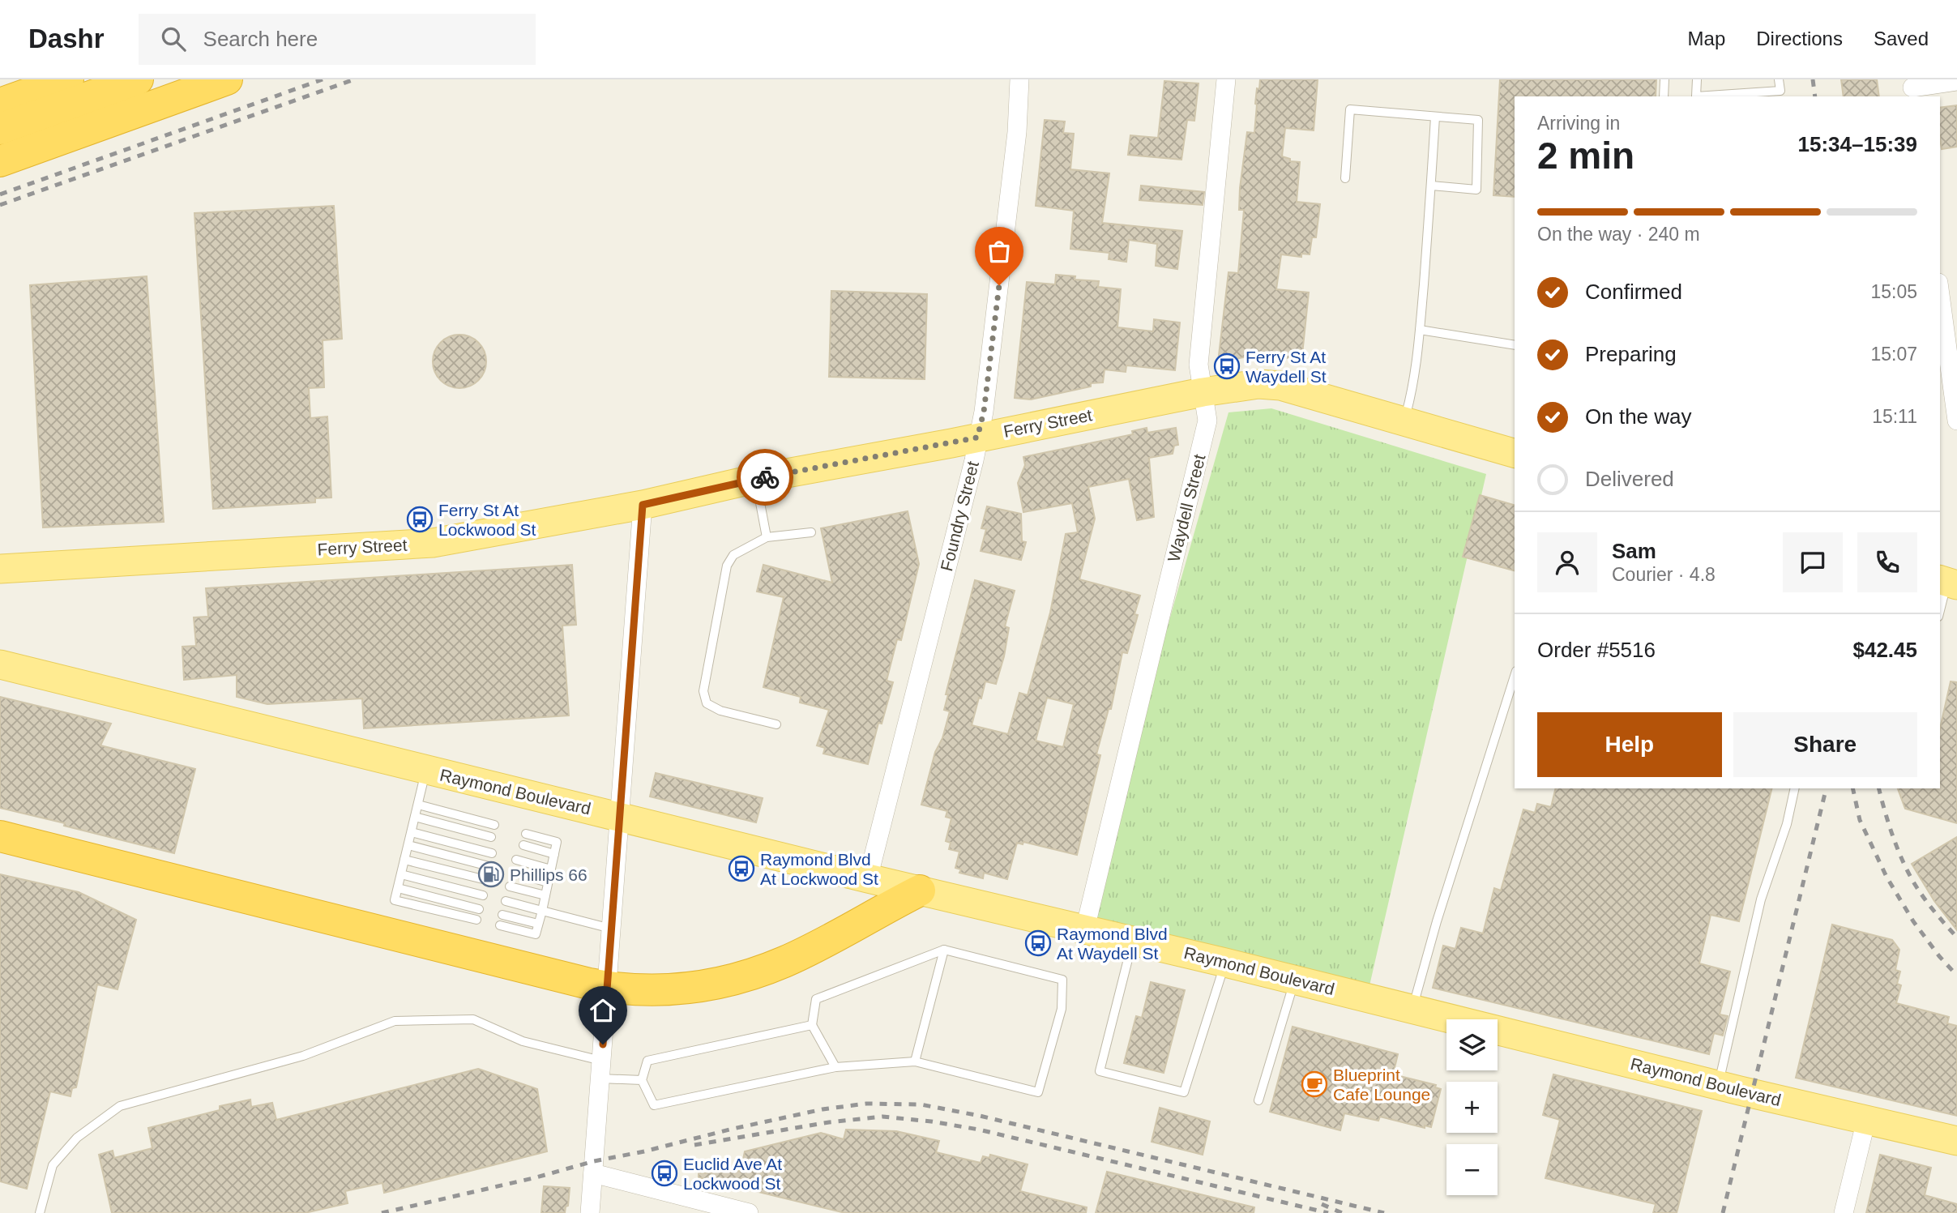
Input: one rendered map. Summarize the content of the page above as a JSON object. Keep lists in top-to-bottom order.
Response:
{
  "streets": {
    "main road": ["Ferry Street", "Raymond Boulevard"],
    "street": ["Waydell Street", "Foundry Street"]
  },
  "crossings": [
    ["Ferry Street", "Waydell Street"],
    ["Ferry Street", "Foundry Street"],
    ["Waydell Street", "Raymond Boulevard"],
    ["Foundry Street", "Raymond Boulevard"]
  ],
  "places": {
    "bus stop": [
      "Ferry St At Waydell St",
      "Ferry St At Lockwood St",
      "Raymond Blvd At Lockwood St",
      "Raymond Blvd At Waydell St",
      "Euclid Ave At Lockwood St"
    ],
    "fuel station": ["Phillips 66"],
    "cafe": ["Blueprint Cafe Lounge"]
  },
  "page": {
    "header": "Dashr",
    "search": "Search here",
    "nav": ["Map", "Directions", "Saved"],
    "heading": ["2 min", "Arriving in", "15:34–15:39"],
    "panel": [
      "Sam",
      "Courier · 4.8",
      "Order #5516",
      "$42.45"
    ],
    "bar": "On the way · 240 m",
    "list": [
      ["Confirmed", "15:05"],
      ["Preparing", "15:07"],
      ["On the way", "15:11"],
      "Delivered"
    ],
    "buttons": ["Help", "Share"],
    "map_buttons": ["+", "−"]
  }
}
